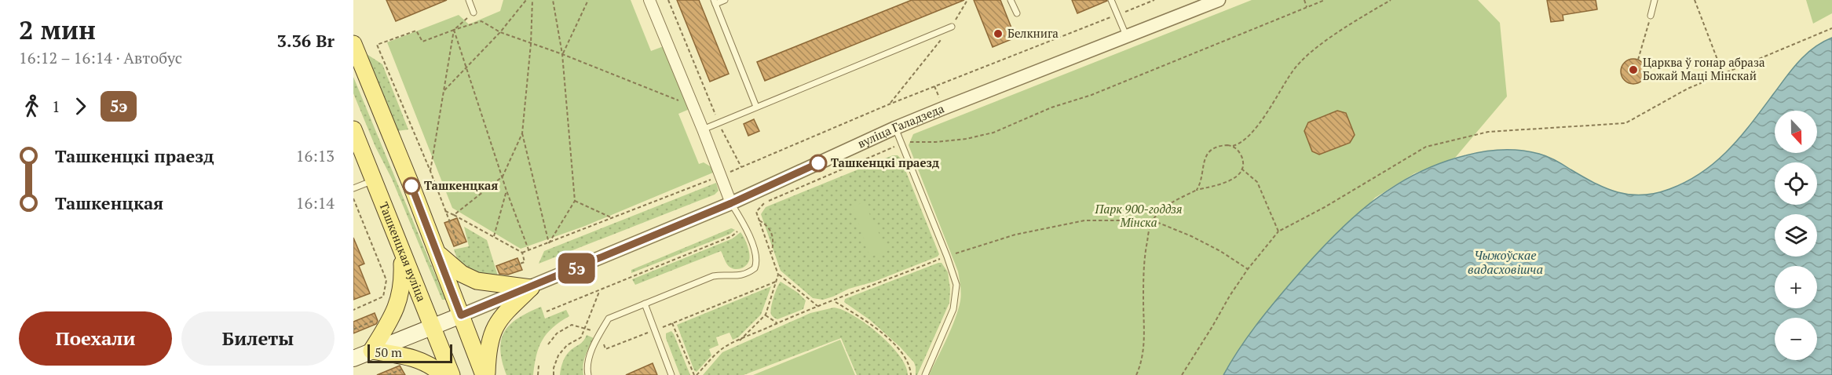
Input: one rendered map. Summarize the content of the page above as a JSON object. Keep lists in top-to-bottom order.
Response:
{
  "streets": {
    "main road": ["вуліца Галадзеда", "Ташкенцкая вуліца"]
  },
  "crossings": [
    ["вуліца Галадзеда", "Ташкенцкая вуліца"]
  ],
  "water": ["Чыжоўскае вадасховішча"],
  "parks": ["Парк 900-годдзя Мінска"],
  "places": [
    "Белкнига",
    "Царква ў гонар абраза Божай Маці Мінскай",
    "Ташкенцкі праезд",
    "Ташкенцкая"
  ],
  "lines": ["bus line 5э"],
  "scale_bar": "50 m",
  "north": "bottom",
  "page": {
    "heading": ["2 мин", "16:12 – 16:14 · Автобус", "3.36 Br"],
    "on_map": "5э",
    "legs": ["1", "5э"],
    "map_buttons": ["+", "−"],
    "list": [
      {
        "name": "Ташкенцкі праезд",
        "value": "16:13"
      },
      {
        "name": "Ташкенцкая",
        "value": "16:14"
      }
    ],
    "buttons": ["Поехали", "Билеты"],
    "scale": "50 m"
  }
}
